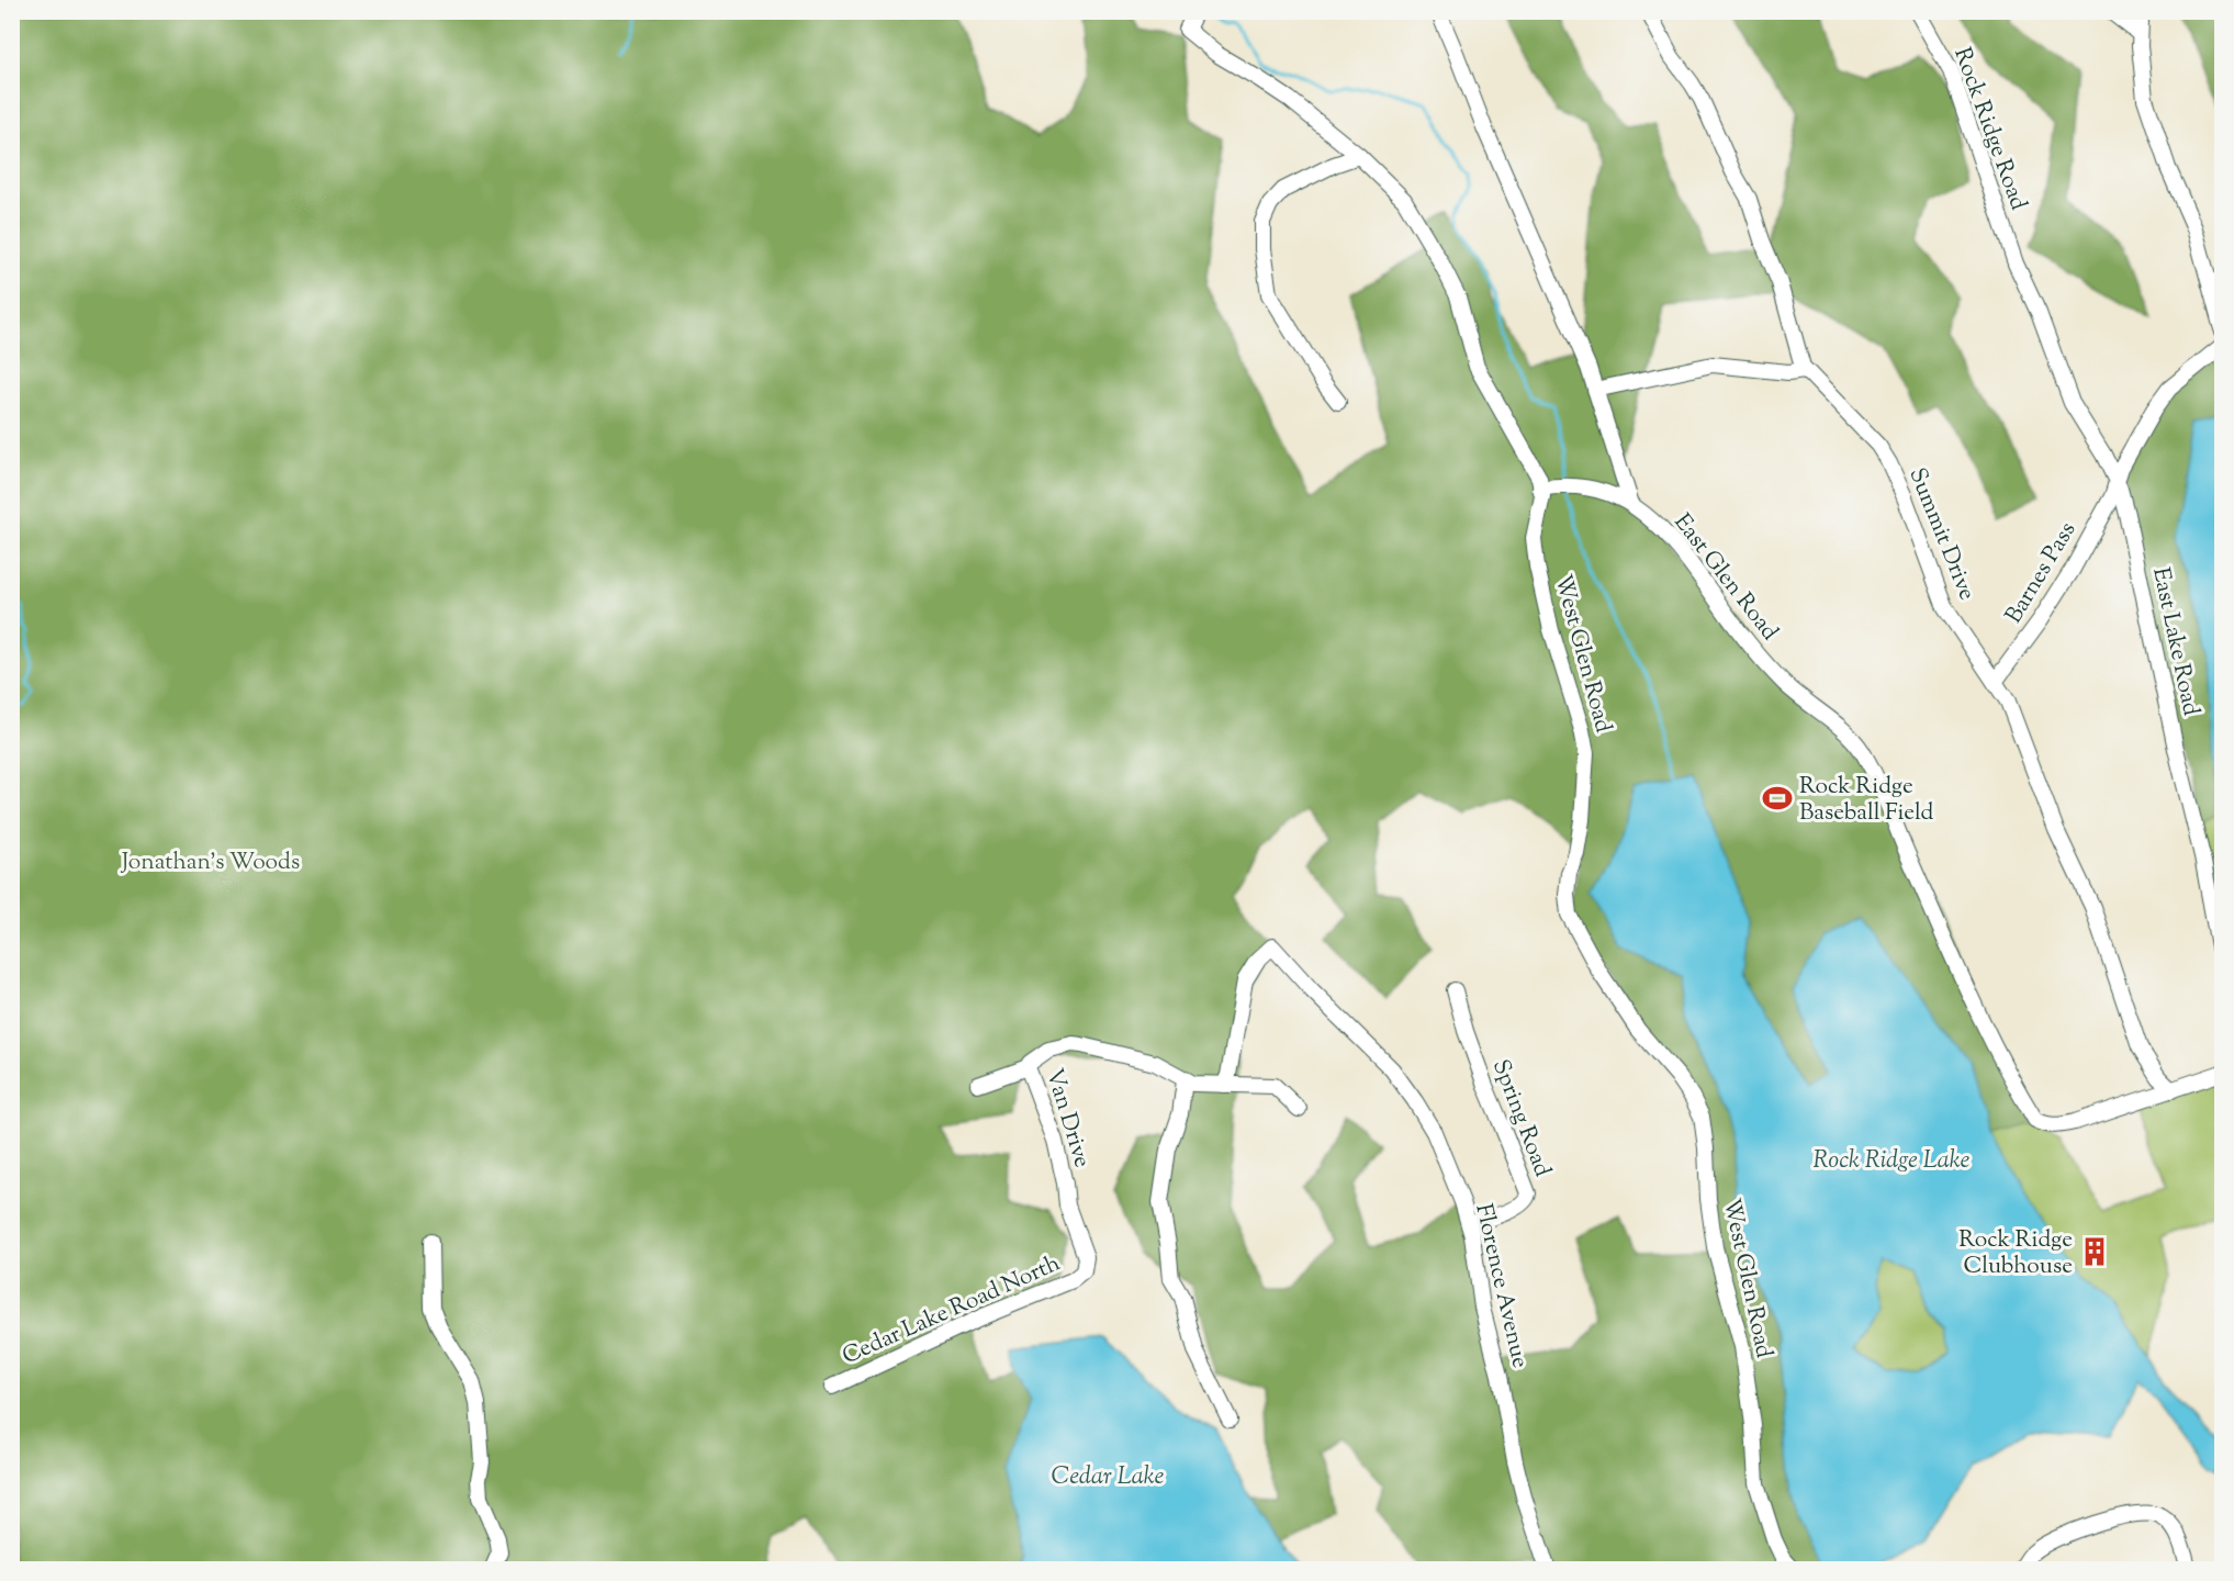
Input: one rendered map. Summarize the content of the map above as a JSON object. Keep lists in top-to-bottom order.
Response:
{
  "streets": {
    "street": [
      "Rock Ridge Road",
      "Summit Drive",
      "Barnes Pass",
      "East Glen Road",
      "East Lake Road",
      "West Glen Road",
      "Van Drive",
      "Spring Road",
      "Florence Avenue",
      "Cedar Lake Road North"
    ]
  },
  "crossings": [
    ["Rock Ridge Road", "Barnes Pass"],
    ["Rock Ridge Road", "East Lake Road"],
    ["Summit Drive", "Barnes Pass"],
    ["Summit Drive", "East Glen Road"],
    ["Barnes Pass", "East Lake Road"],
    ["East Glen Road", "West Glen Road"],
    ["Van Drive", "Florence Avenue"],
    ["Van Drive", "Cedar Lake Road North"],
    ["Spring Road", "Florence Avenue"]
  ],
  "water": ["Rock Ridge Lake", "Cedar Lake"],
  "parks": ["Jonathan's Woods"],
  "places": {
    "sports": ["Rock Ridge Baseball Field"],
    "building": ["Rock Ridge Clubhouse"]
  }
}
